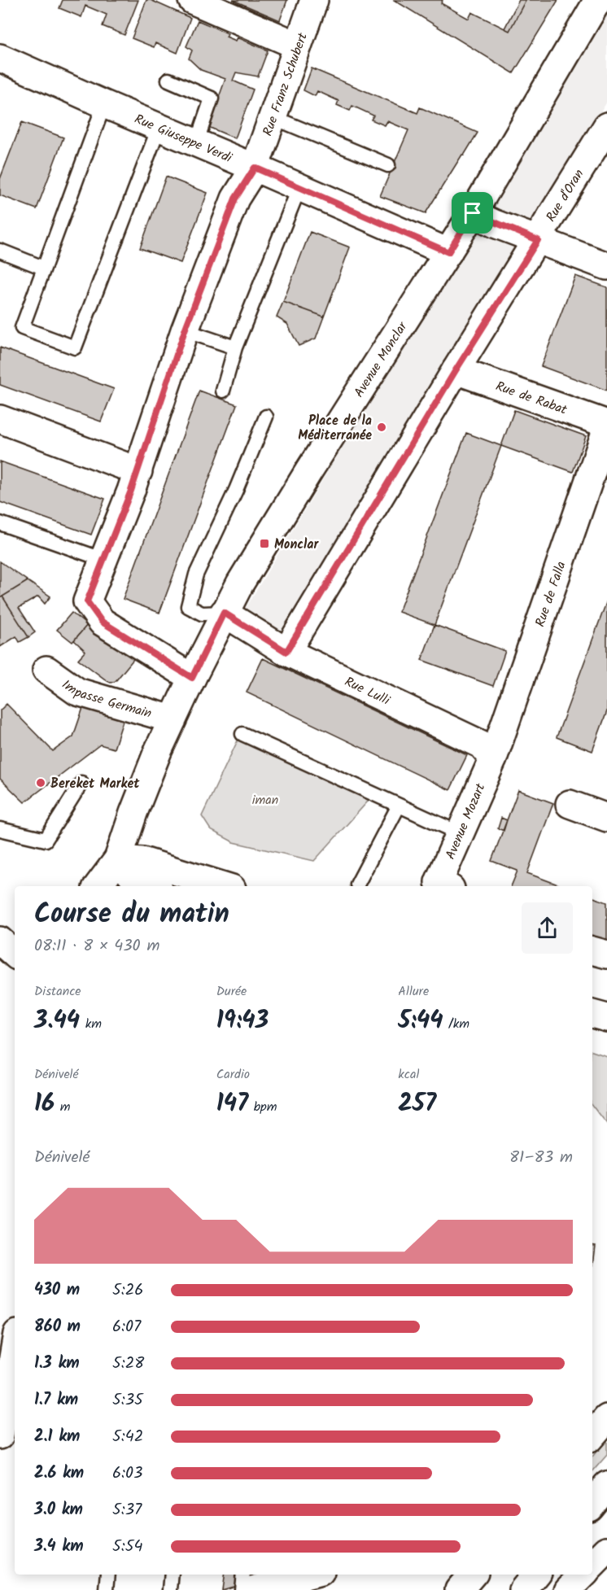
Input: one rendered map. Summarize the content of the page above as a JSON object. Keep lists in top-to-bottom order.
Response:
{
  "streets": {
    "street": [
      "Rue Franz Schubert",
      "Rue Giuseppe Verdi",
      "Rue d'Oran",
      "Avenue Monclar",
      "Rue de Rabat",
      "Rue de Falla",
      "Rue Lulli",
      "Impasse Germain",
      "Avenue Mozart"
    ]
  },
  "crossings": [
    ["Rue Franz Schubert", "Rue Giuseppe Verdi"],
    ["Rue Franz Schubert", "Avenue Monclar"],
    ["Rue Giuseppe Verdi", "Avenue Monclar"],
    ["Rue d'Oran", "Rue de Rabat"],
    ["Rue d'Oran", "Rue Lulli"],
    ["Avenue Monclar", "Rue Lulli"],
    ["Avenue Monclar", "Impasse Germain"],
    ["Rue de Falla", "Rue Lulli"],
    ["Rue de Falla", "Avenue Mozart"],
    ["Rue Lulli", "Avenue Mozart"]
  ],
  "parks": ["iman"],
  "places": {
    "other": ["Place de la Méditerranée", "Bereket Market"],
    "transit": ["Monclar"]
  },
  "page": {
    "heading": ["Course du matin", "08:11 · 8 × 430 m"],
    "stats": [
      ["Distance", "3.44 km"],
      ["Durée", "19:43"],
      ["Allure", "5:44 /km"],
      ["Dénivelé", "16 m"],
      ["Cardio", "147 bpm"],
      ["kcal", "257"]
    ],
    "chart": ["Dénivelé", "81–83 m"],
    "list": [
      {
        "name": "430 m",
        "note": "5:26"
      },
      {
        "name": "860 m",
        "note": "6:07"
      },
      {
        "name": "1.3 km",
        "note": "5:28"
      },
      {
        "name": "1.7 km",
        "note": "5:35"
      },
      {
        "name": "2.1 km",
        "note": "5:42"
      },
      {
        "name": "2.6 km",
        "note": "6:03"
      },
      {
        "name": "3.0 km",
        "note": "5:37"
      },
      {
        "name": "3.4 km",
        "note": "5:54"
      }
    ]
  }
}
